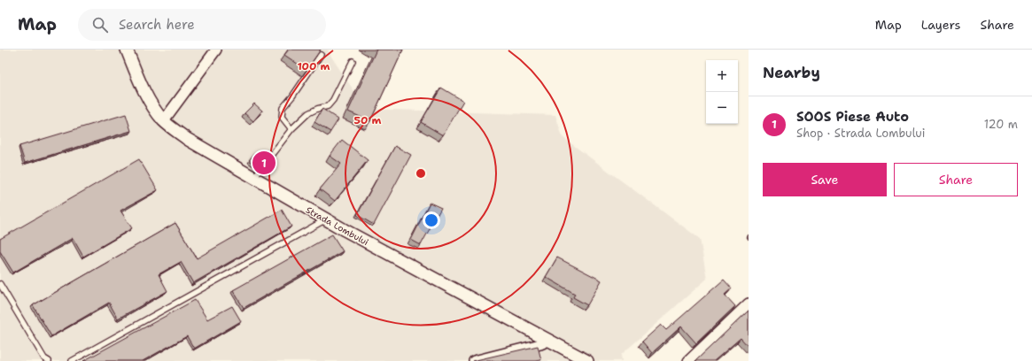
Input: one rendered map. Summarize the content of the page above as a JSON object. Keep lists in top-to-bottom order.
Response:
{
  "streets": {
    "street": ["Strada Lombului"]
  },
  "page": {
    "header": "Map",
    "search": "Search here",
    "nav": ["Map", "Layers", "Share"],
    "heading": "Nearby",
    "map_buttons": ["+", "−"],
    "list": [
      {
        "mark": "1",
        "name": "SOOS Piese Auto",
        "note": "Shop · Strada Lombului",
        "value": "120 m"
      }
    ],
    "pins": "1",
    "buttons": ["Save", "Share"]
  },
  "rings": ["100 m", "50 m"]
}
